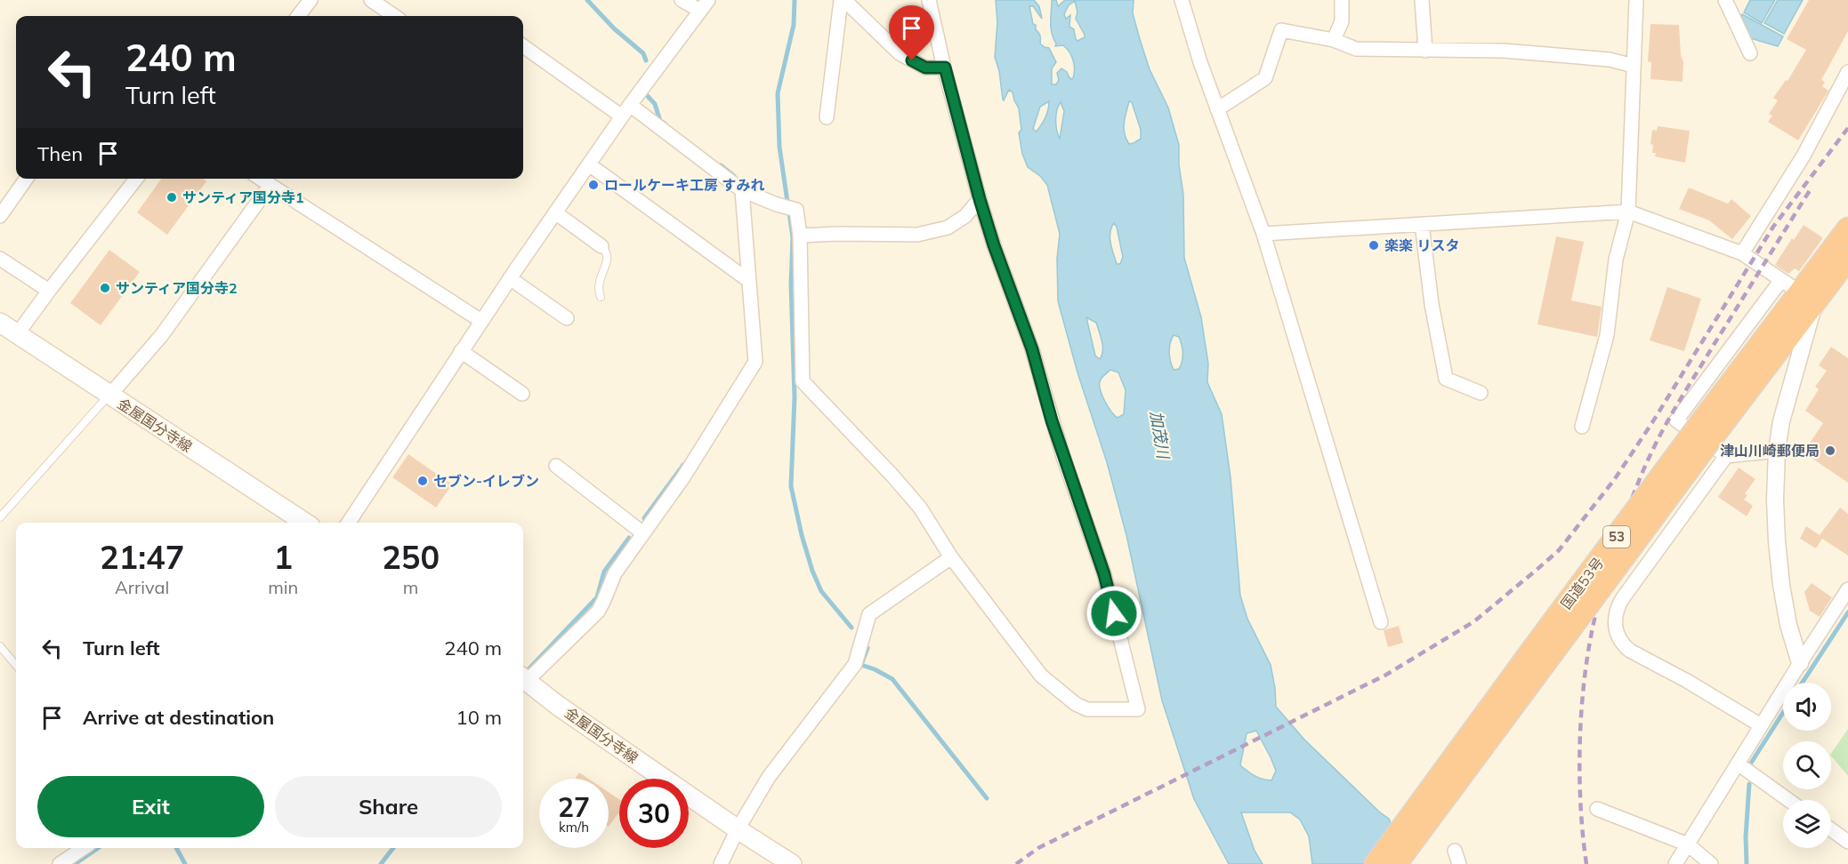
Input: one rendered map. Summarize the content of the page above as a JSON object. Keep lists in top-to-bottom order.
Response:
{
  "streets": {
    "highway": ["53", "国道53号"],
    "main road": ["金屋国分寺線"]
  },
  "water": ["加茂川"],
  "places": [
    "ロールケーキ工房 すみれ",
    "サンティア国分寺1",
    "楽楽 リスタ",
    "サンティア国分寺2",
    "津山川崎郵便局",
    "セブン-イレブン"
  ],
  "page": {
    "turn": ["240 m", "Turn left"],
    "then": "Then",
    "eta": [
      "21:47",
      "Arrival",
      "1",
      "min",
      "250",
      "m"
    ],
    "list": [
      {
        "name": "Turn left",
        "value": "240 m"
      },
      {
        "name": "Arrive at destination",
        "value": "10 m"
      }
    ],
    "buttons": ["Exit", "Share"],
    "speed": "27 km/h",
    "limit": "30"
  }
}
